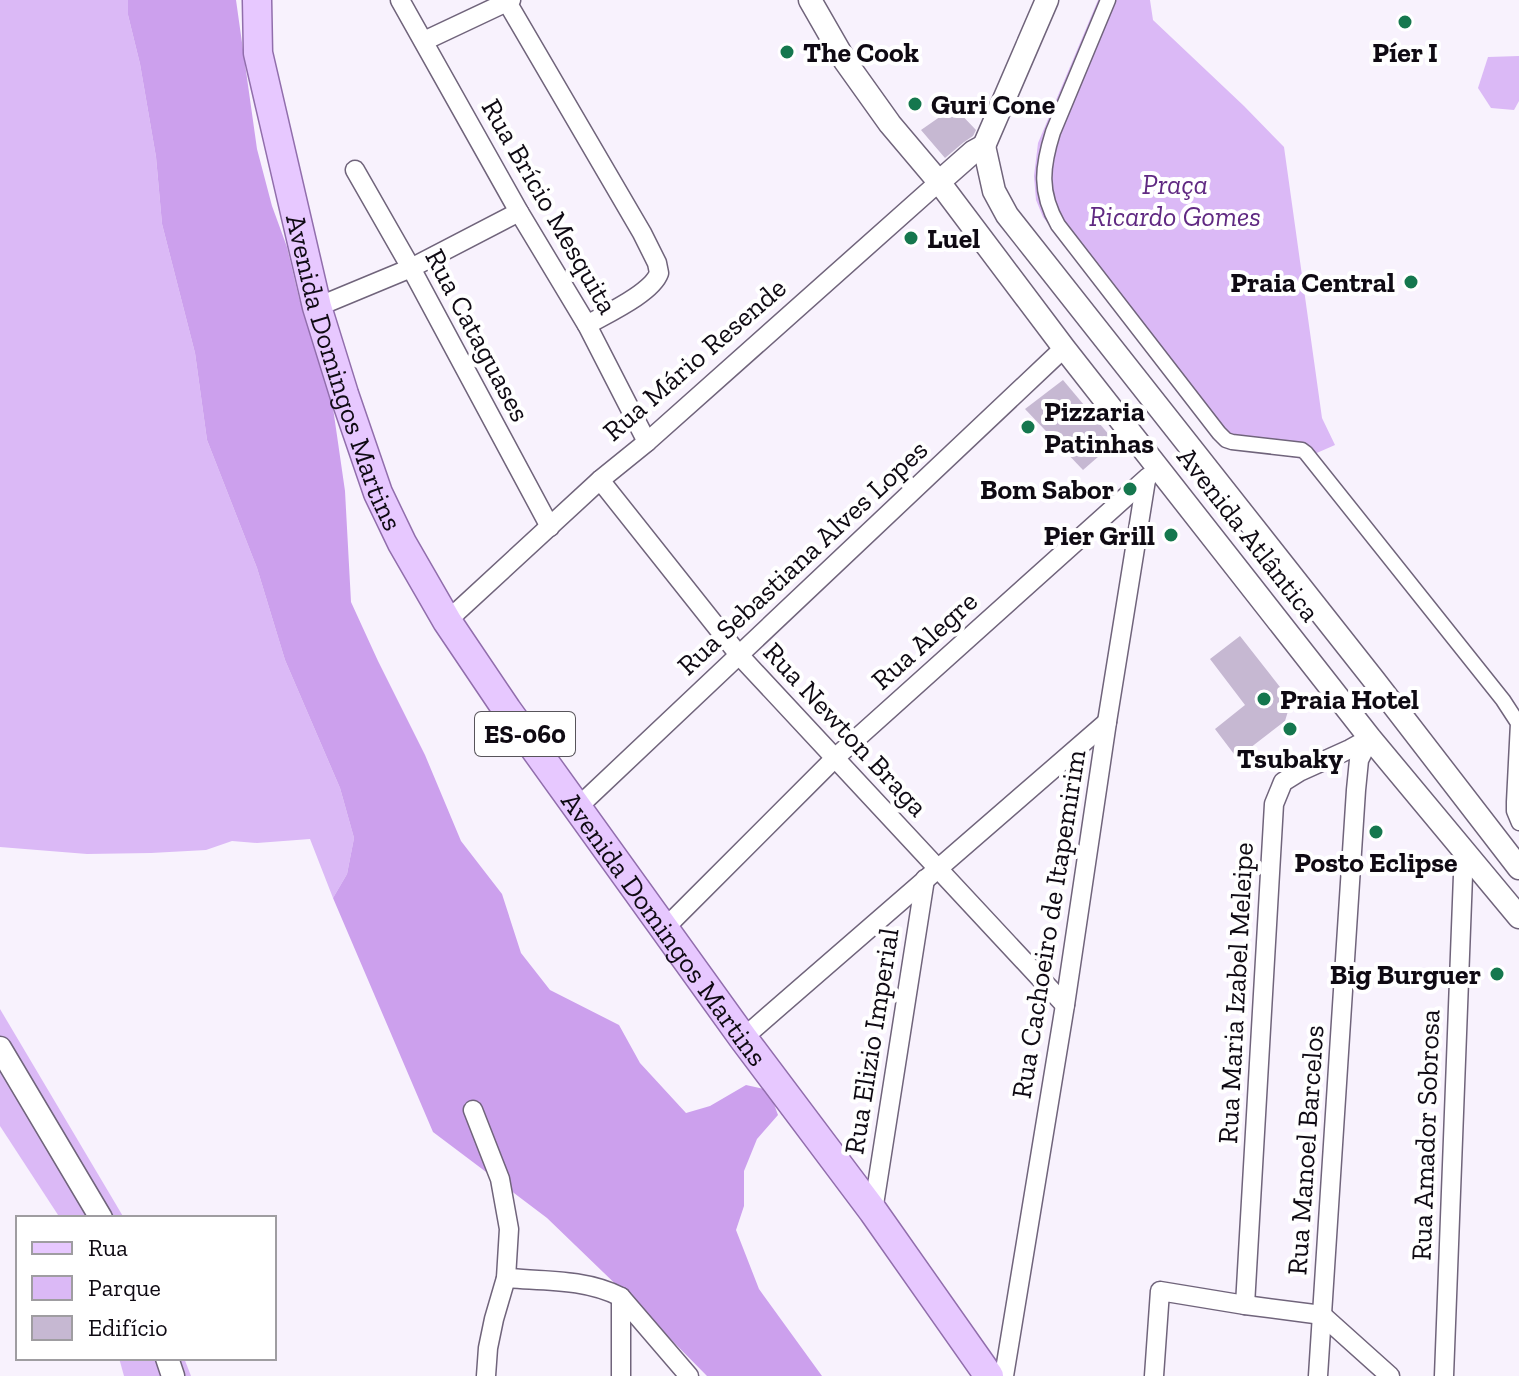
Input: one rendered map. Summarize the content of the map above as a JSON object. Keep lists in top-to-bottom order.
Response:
{
  "streets": {
    "main road": ["Avenida Domingos Martins", "ES-060"],
    "street": [
      "Rua Brício Mesquita",
      "Rua Cataguases",
      "Rua Mário Resende",
      "Avenida Atlântica",
      "Rua Sebastiana Alves Lopes",
      "Rua Alegre",
      "Rua Newton Braga",
      "Rua Cachoeiro de Itapemirim",
      "Rua Maria Izabel Meleipe",
      "Rua Elizio Imperial",
      "Rua Amador Sobrosa",
      "Rua Manoel Barcelos"
    ]
  },
  "crossings": [
    ["Rua Brício Mesquita", "Rua Mário Resende"],
    ["Rua Cataguases", "Rua Mário Resende"],
    ["Rua Mário Resende", "Avenida Domingos Martins"],
    ["Rua Mário Resende", "Avenida Atlântica"],
    ["Rua Mário Resende", "Rua Newton Braga"],
    ["Avenida Domingos Martins", "Rua Sebastiana Alves Lopes"],
    ["Avenida Domingos Martins", "Rua Alegre"],
    ["Avenida Domingos Martins", "Rua Elizio Imperial"],
    ["Avenida Atlântica", "Rua Sebastiana Alves Lopes"],
    ["Avenida Atlântica", "Rua Alegre"],
    ["Avenida Atlântica", "Rua Cachoeiro de Itapemirim"],
    ["Avenida Atlântica", "Rua Maria Izabel Meleipe"],
    ["Avenida Atlântica", "Rua Amador Sobrosa"],
    ["Avenida Atlântica", "Rua Manoel Barcelos"],
    ["Rua Sebastiana Alves Lopes", "Rua Newton Braga"],
    ["Rua Alegre", "Rua Newton Braga"],
    ["Rua Alegre", "Rua Cachoeiro de Itapemirim"],
    ["Rua Newton Braga", "Rua Cachoeiro de Itapemirim"],
    ["Rua Newton Braga", "Rua Elizio Imperial"],
    ["Rua Maria Izabel Meleipe", "Rua Manoel Barcelos"]
  ],
  "parks": ["Praça Ricardo Gomes"],
  "places": [
    "Píer I",
    "The Cook",
    "Guri Cone",
    "Luel",
    "Praia Central",
    "Pizzaria Patinhas",
    "Bom Sabor",
    "Pier Grill",
    "Praia Hotel",
    "Tsubaky",
    "Posto Eclipse",
    "Big Burguer"
  ],
  "legend": ["Rua", "Parque", "Edifício"]
}
